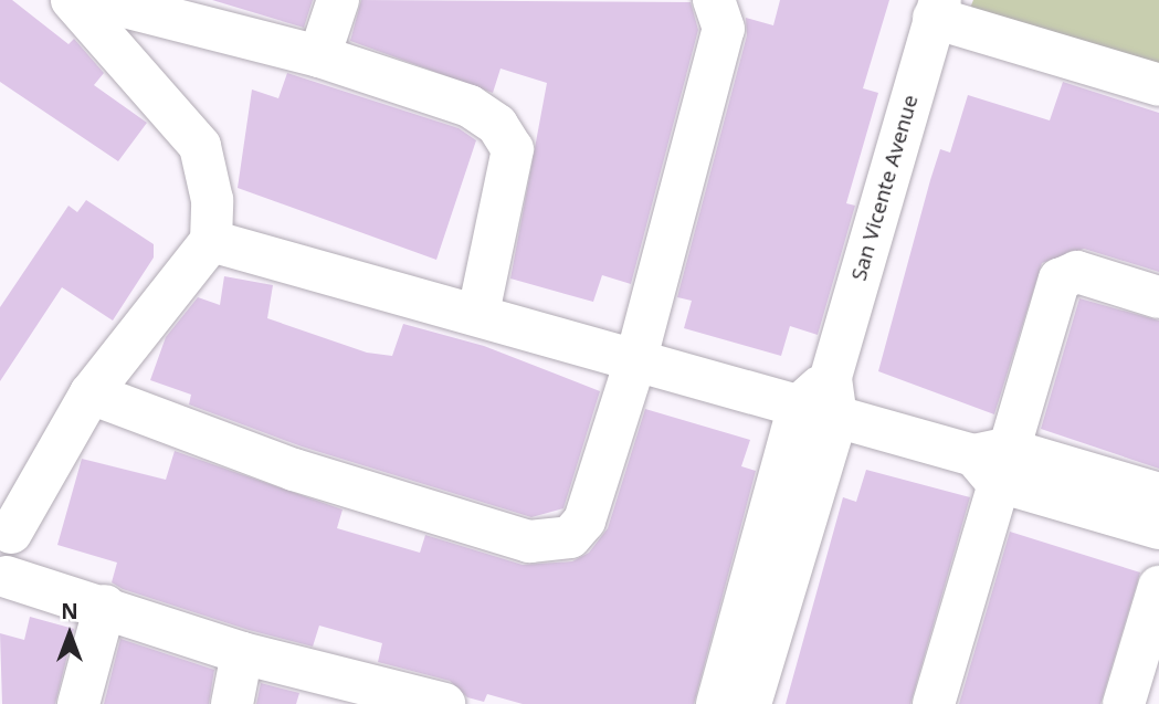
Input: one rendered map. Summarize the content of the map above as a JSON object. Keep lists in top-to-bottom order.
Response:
{
  "streets": {
    "street": ["San Vicente Avenue"]
  },
  "north": "top"
}
